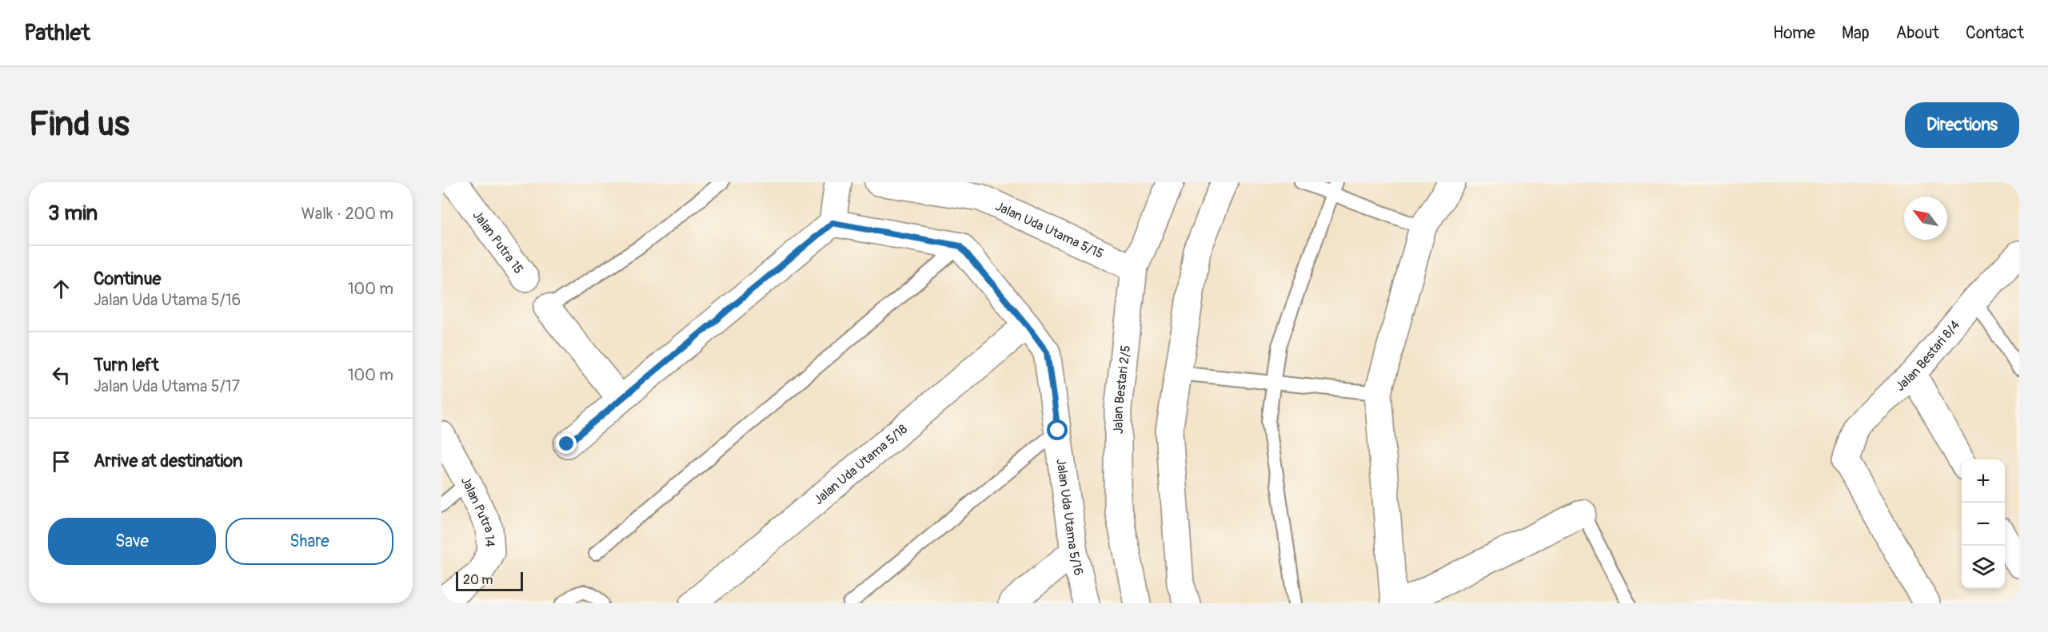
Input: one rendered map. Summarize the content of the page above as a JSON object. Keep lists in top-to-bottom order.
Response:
{
  "streets": {
    "street": [
      "Jalan Uda Utama 5/15",
      "Jalan Putra 15",
      "Jalan Bestari 8/4",
      "Jalan Bestari 2/5",
      "Jalan Uda Utama 5/18",
      "Jalan Putra 14",
      "Jalan Uda Utama 5/16"
    ]
  },
  "crossings": [
    ["Jalan Uda Utama 5/15", "Jalan Bestari 2/5"],
    ["Jalan Uda Utama 5/18", "Jalan Uda Utama 5/16"]
  ],
  "scale_bar": "20 m",
  "north": "top left",
  "page": {
    "header": "Pathlet",
    "nav": [
      "Home",
      "Map",
      "About",
      "Contact"
    ],
    "buttons": [
      "Directions",
      ["Save", "Share"]
    ],
    "title": "Find us",
    "heading": ["3 min", "Walk · 200 m"],
    "list": [
      ["Continue", "Jalan Uda Utama 5/16", "100 m"],
      ["Turn left", "Jalan Uda Utama 5/17", "100 m"],
      "Arrive at destination"
    ],
    "map_buttons": ["+", "−"],
    "scale": "20 m"
  }
}
